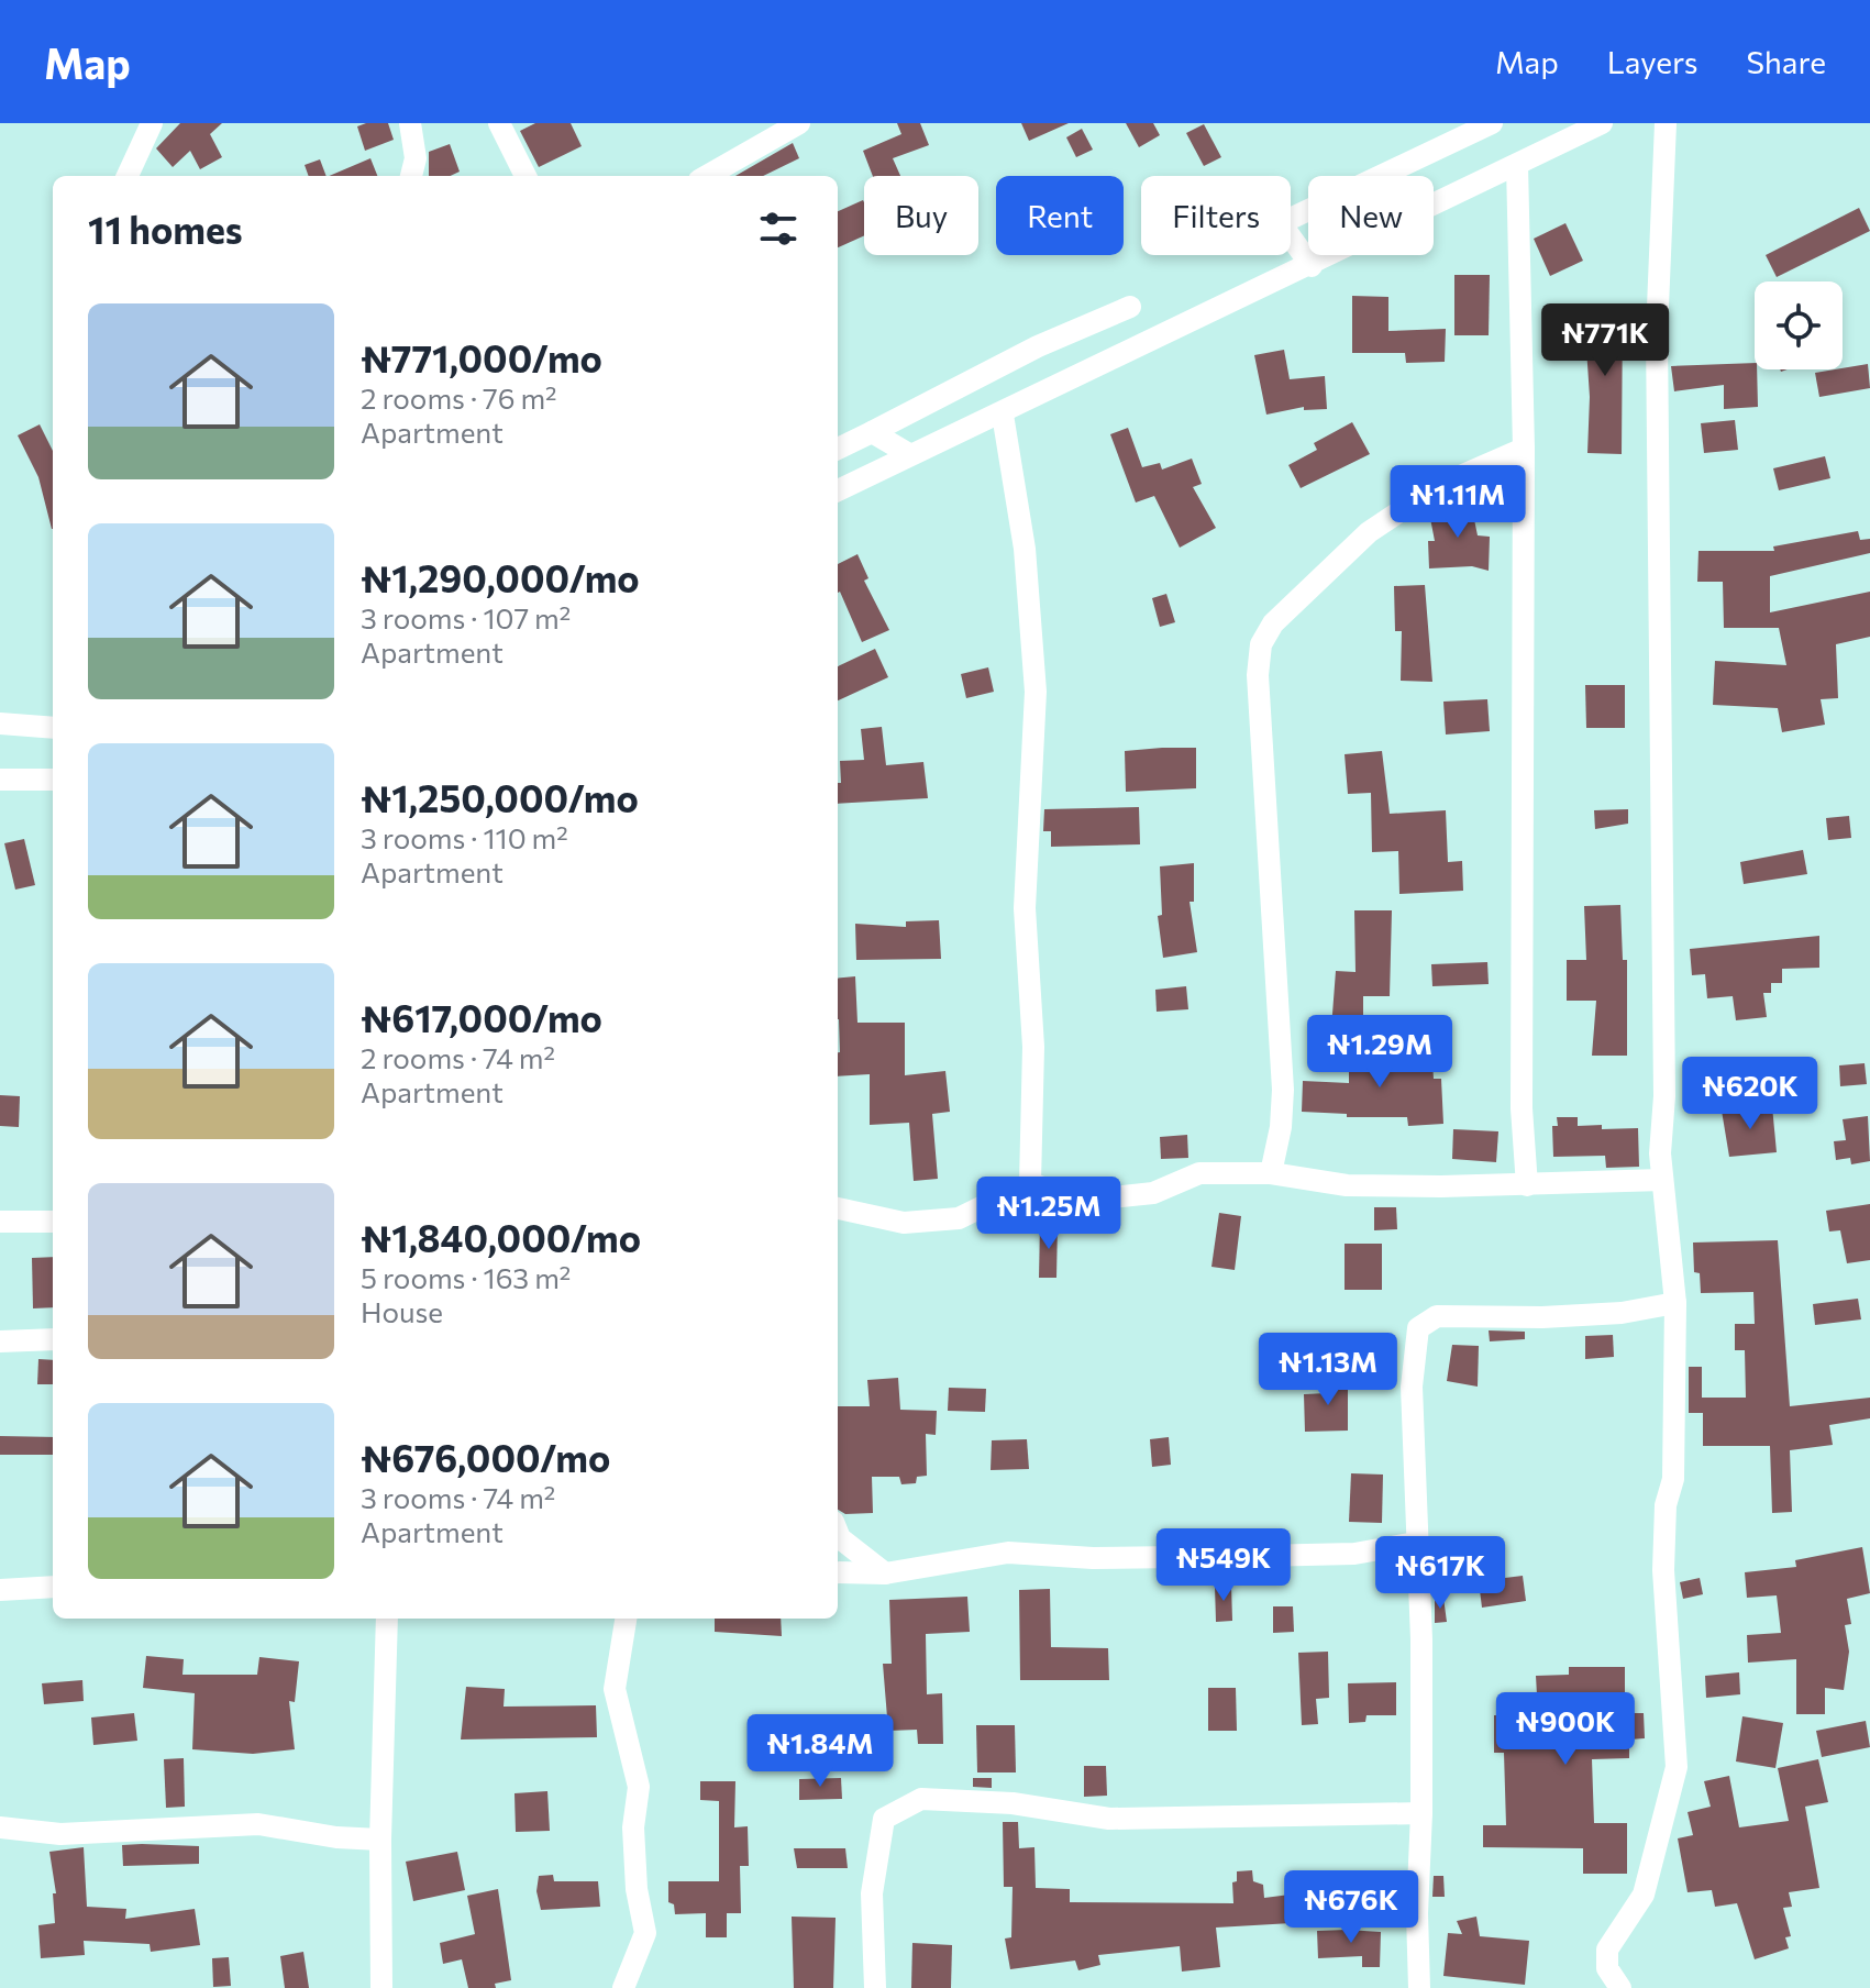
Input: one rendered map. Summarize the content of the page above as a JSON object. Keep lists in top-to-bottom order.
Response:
{
  "page": {
    "header": "Map",
    "nav": ["Map", "Layers", "Share"],
    "chip": [
      "Buy",
      "Rent",
      "Filters",
      "New"
    ],
    "heading": "11 homes",
    "list": [
      {
        "name": "₦771,000/mo",
        "note": "2 rooms · 76 m² · Apartment"
      },
      {
        "name": "₦1,290,000/mo",
        "note": "3 rooms · 107 m² · Apartment"
      },
      {
        "name": "₦1,250,000/mo",
        "note": "3 rooms · 110 m² · Apartment"
      },
      {
        "name": "₦617,000/mo",
        "note": "2 rooms · 74 m² · Apartment"
      },
      {
        "name": "₦1,840,000/mo",
        "note": "5 rooms · 163 m² · House"
      },
      {
        "name": "₦676,000/mo",
        "note": "3 rooms · 74 m² · Apartment"
      }
    ],
    "price": [
      "₦771K",
      "₦1.11M",
      "₦1.29M",
      "₦620K",
      "₦1.25M",
      "₦1.13M",
      "₦549K",
      "₦617K",
      "₦900K",
      "₦1.84M",
      "₦676K"
    ]
  }
}
